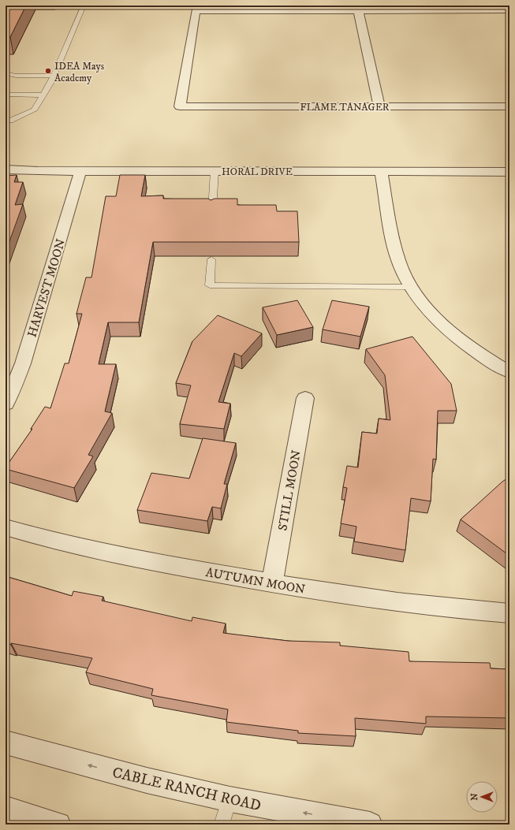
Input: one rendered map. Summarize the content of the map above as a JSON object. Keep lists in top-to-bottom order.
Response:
{
  "streets": {
    "street": [
      "FLAME TANAGER",
      "HORAL DRIVE",
      "HARVEST MOON",
      "STILL MOON",
      "AUTUMN MOON",
      "CABLE RANCH ROAD"
    ]
  },
  "crossings": [
    ["HORAL DRIVE", "HARVEST MOON"],
    ["STILL MOON", "AUTUMN MOON"]
  ],
  "one_way": ["CABLE RANCH ROAD"],
  "places": ["IDEA Mays Academy"],
  "north": "left"
}
